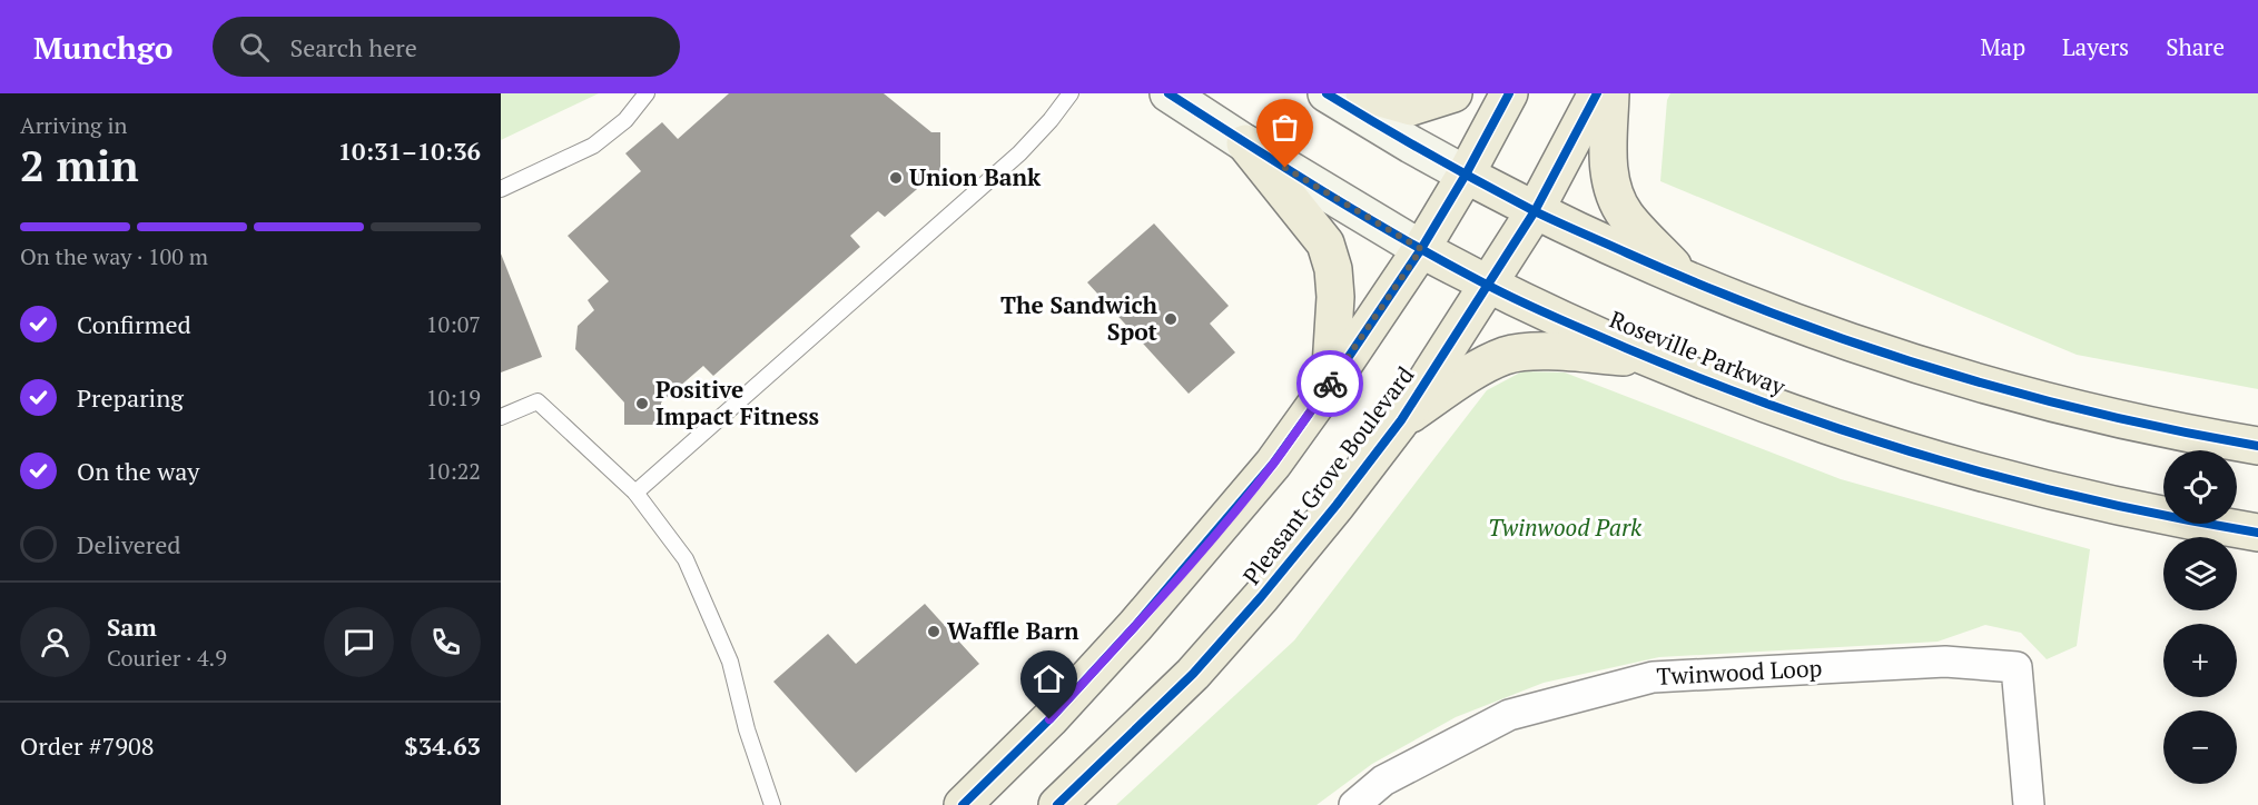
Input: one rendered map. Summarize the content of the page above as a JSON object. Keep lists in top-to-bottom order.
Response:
{
  "streets": {
    "main road": ["Roseville Parkway", "Pleasant Grove Boulevard"],
    "street": ["Twinwood Loop"]
  },
  "crossings": [
    ["Roseville Parkway", "Pleasant Grove Boulevard"]
  ],
  "parks": ["Twinwood Park"],
  "places": [
    "Union Bank",
    "The Sandwich Spot",
    "Positive Impact Fitness",
    "Waffle Barn"
  ],
  "page": {
    "header": "Munchgo",
    "search": "Search here",
    "nav": ["Map", "Layers", "Share"],
    "heading": ["2 min", "Arriving in", "10:31–10:36"],
    "panel": [
      "Sam",
      "Courier · 4.9",
      "Order #7908",
      "$34.63"
    ],
    "bar": "On the way · 100 m",
    "list": [
      ["Confirmed", "10:07"],
      ["Preparing", "10:19"],
      ["On the way", "10:22"],
      "Delivered"
    ],
    "map_buttons": ["+", "−"]
  }
}
